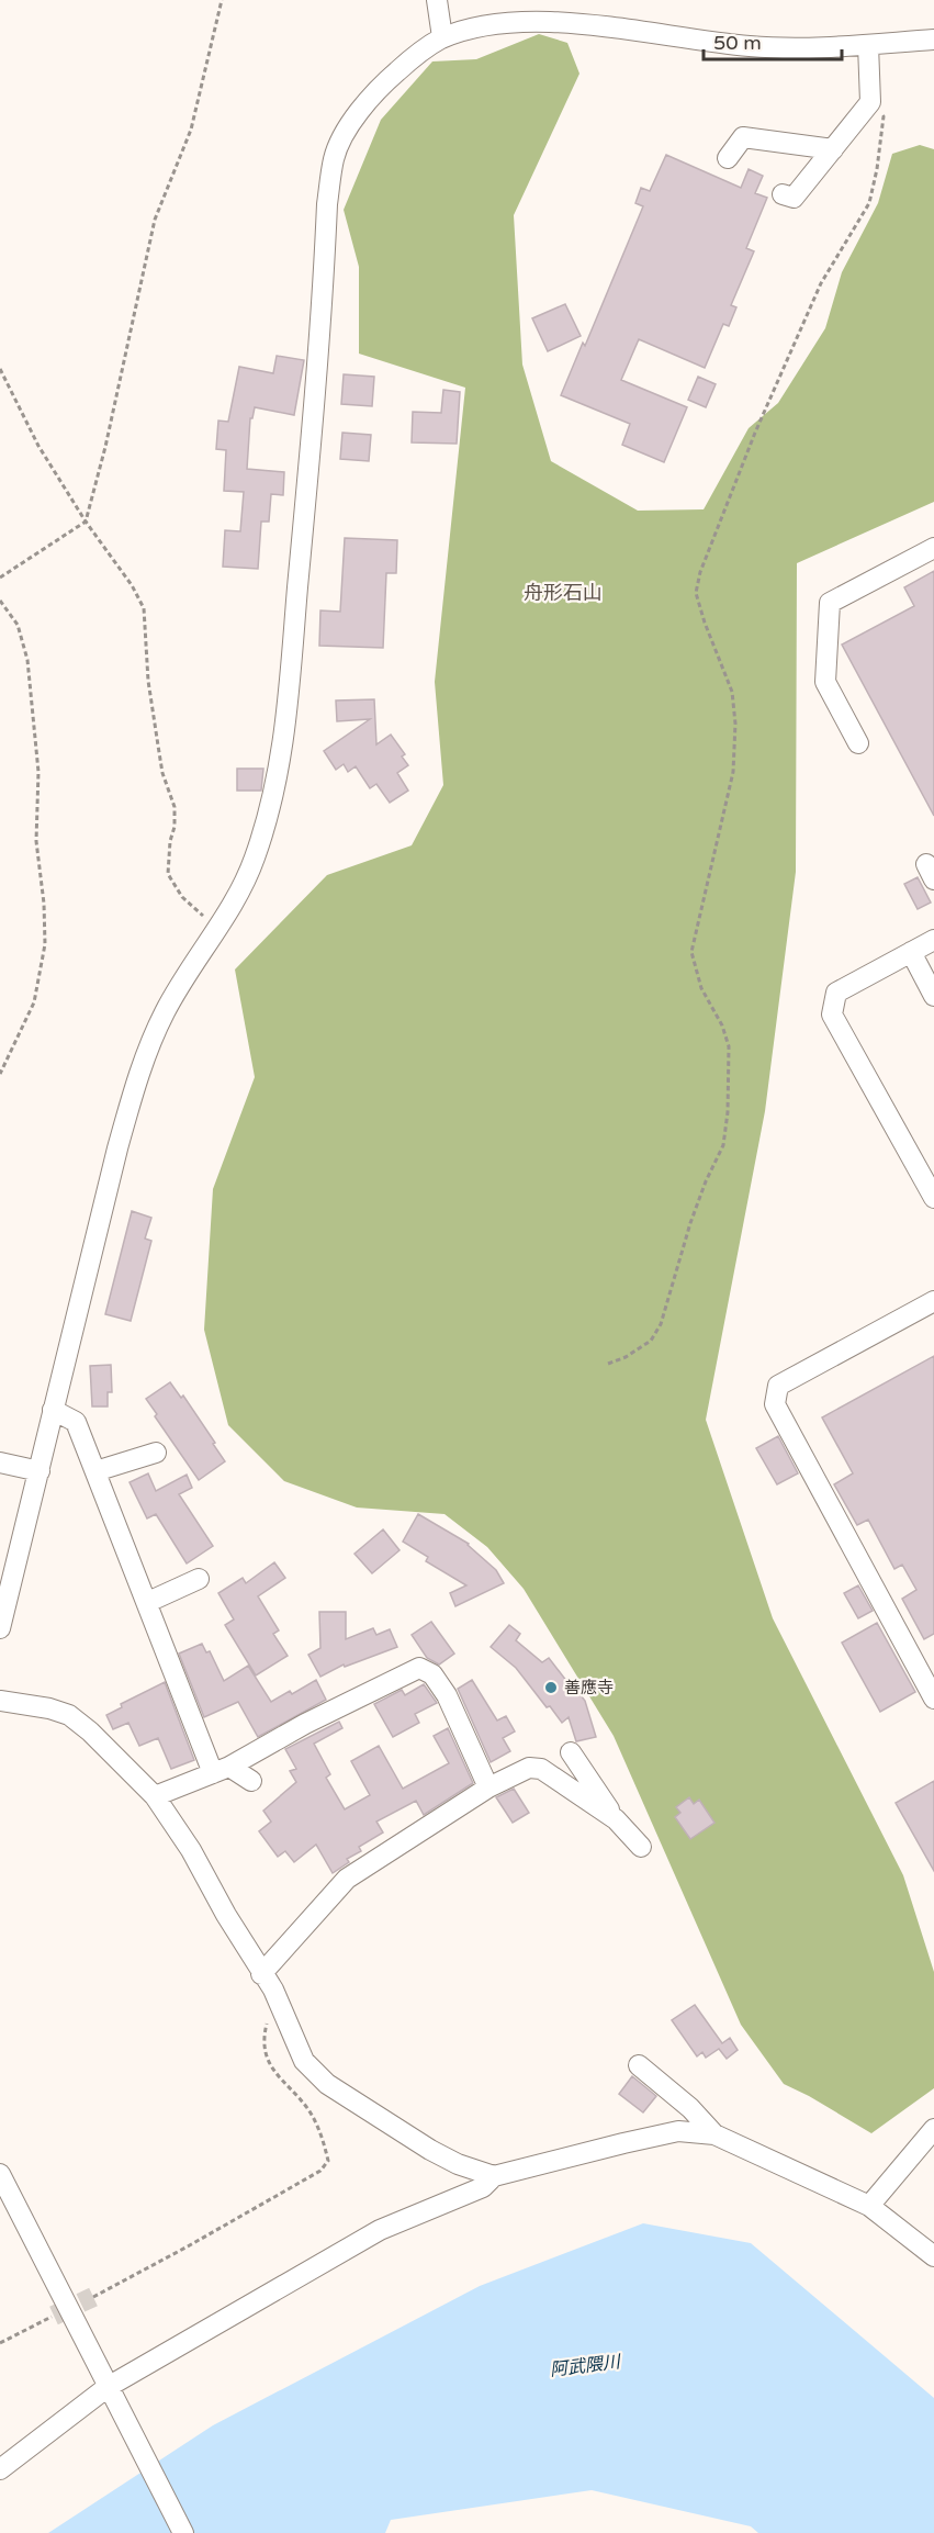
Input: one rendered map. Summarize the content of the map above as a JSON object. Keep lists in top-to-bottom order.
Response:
{
  "districts": ["舟形石山"],
  "water": ["阿武隈川"],
  "places": ["善應寺"],
  "scale_bar": "50 m"
}
